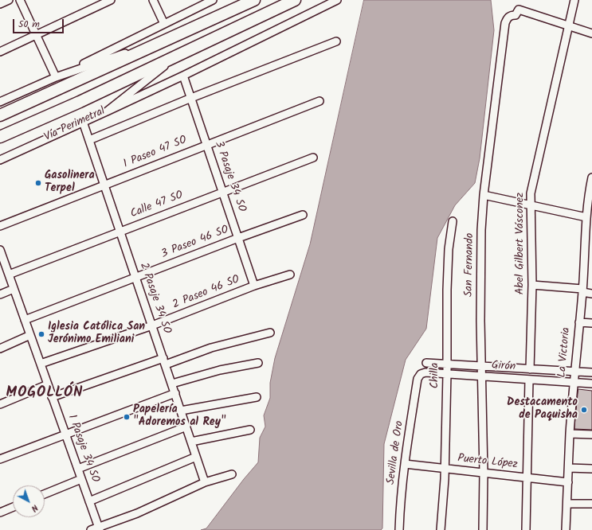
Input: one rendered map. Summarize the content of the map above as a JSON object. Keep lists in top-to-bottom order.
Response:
{
  "streets": {
    "highway": ["Vía Perimetral"],
    "street": [
      "1 Paseo 47 SO",
      "3 Pasaje 34 SO",
      "Calle 47 SO",
      "3 Paseo 46 SO",
      "Abel Gilbert Vásconez",
      "San Fernando",
      "2 Paseo 46 SO",
      "2 Pasaje 34 SO",
      "La Victoria",
      "Girón",
      "Chilla",
      "1 Pasaje 34 SO",
      "Sevilla de Oro",
      "Puerto López"
    ]
  },
  "crossings": [
    ["Vía Perimetral", "2 Pasaje 34 SO"],
    ["1 Paseo 47 SO", "3 Pasaje 34 SO"],
    ["1 Paseo 47 SO", "2 Pasaje 34 SO"],
    ["3 Pasaje 34 SO", "Calle 47 SO"],
    ["3 Pasaje 34 SO", "3 Paseo 46 SO"],
    ["3 Pasaje 34 SO", "2 Paseo 46 SO"],
    ["Calle 47 SO", "2 Pasaje 34 SO"],
    ["Calle 47 SO", "1 Pasaje 34 SO"],
    ["3 Paseo 46 SO", "2 Pasaje 34 SO"],
    ["3 Paseo 46 SO", "1 Pasaje 34 SO"],
    ["Abel Gilbert Vásconez", "San Fernando"],
    ["Abel Gilbert Vásconez", "Girón"],
    ["San Fernando", "Girón"],
    ["San Fernando", "Puerto López"],
    ["2 Paseo 46 SO", "2 Pasaje 34 SO"],
    ["2 Paseo 46 SO", "1 Pasaje 34 SO"],
    ["La Victoria", "Girón"],
    ["La Victoria", "Puerto López"],
    ["Girón", "Chilla"],
    ["Girón", "Sevilla de Oro"],
    ["Chilla", "Puerto López"],
    ["Sevilla de Oro", "Puerto López"]
  ],
  "districts": ["MOGOLLÓN"],
  "places": [
    "Gasolinera Terpel",
    "Iglesia Católica San Jerónimo Emiliani",
    "Destacamento de Paquisha",
    "Papelería \"Adoremos al Rey\""
  ],
  "scale_bar": "50 m",
  "north": "bottom right"
}
